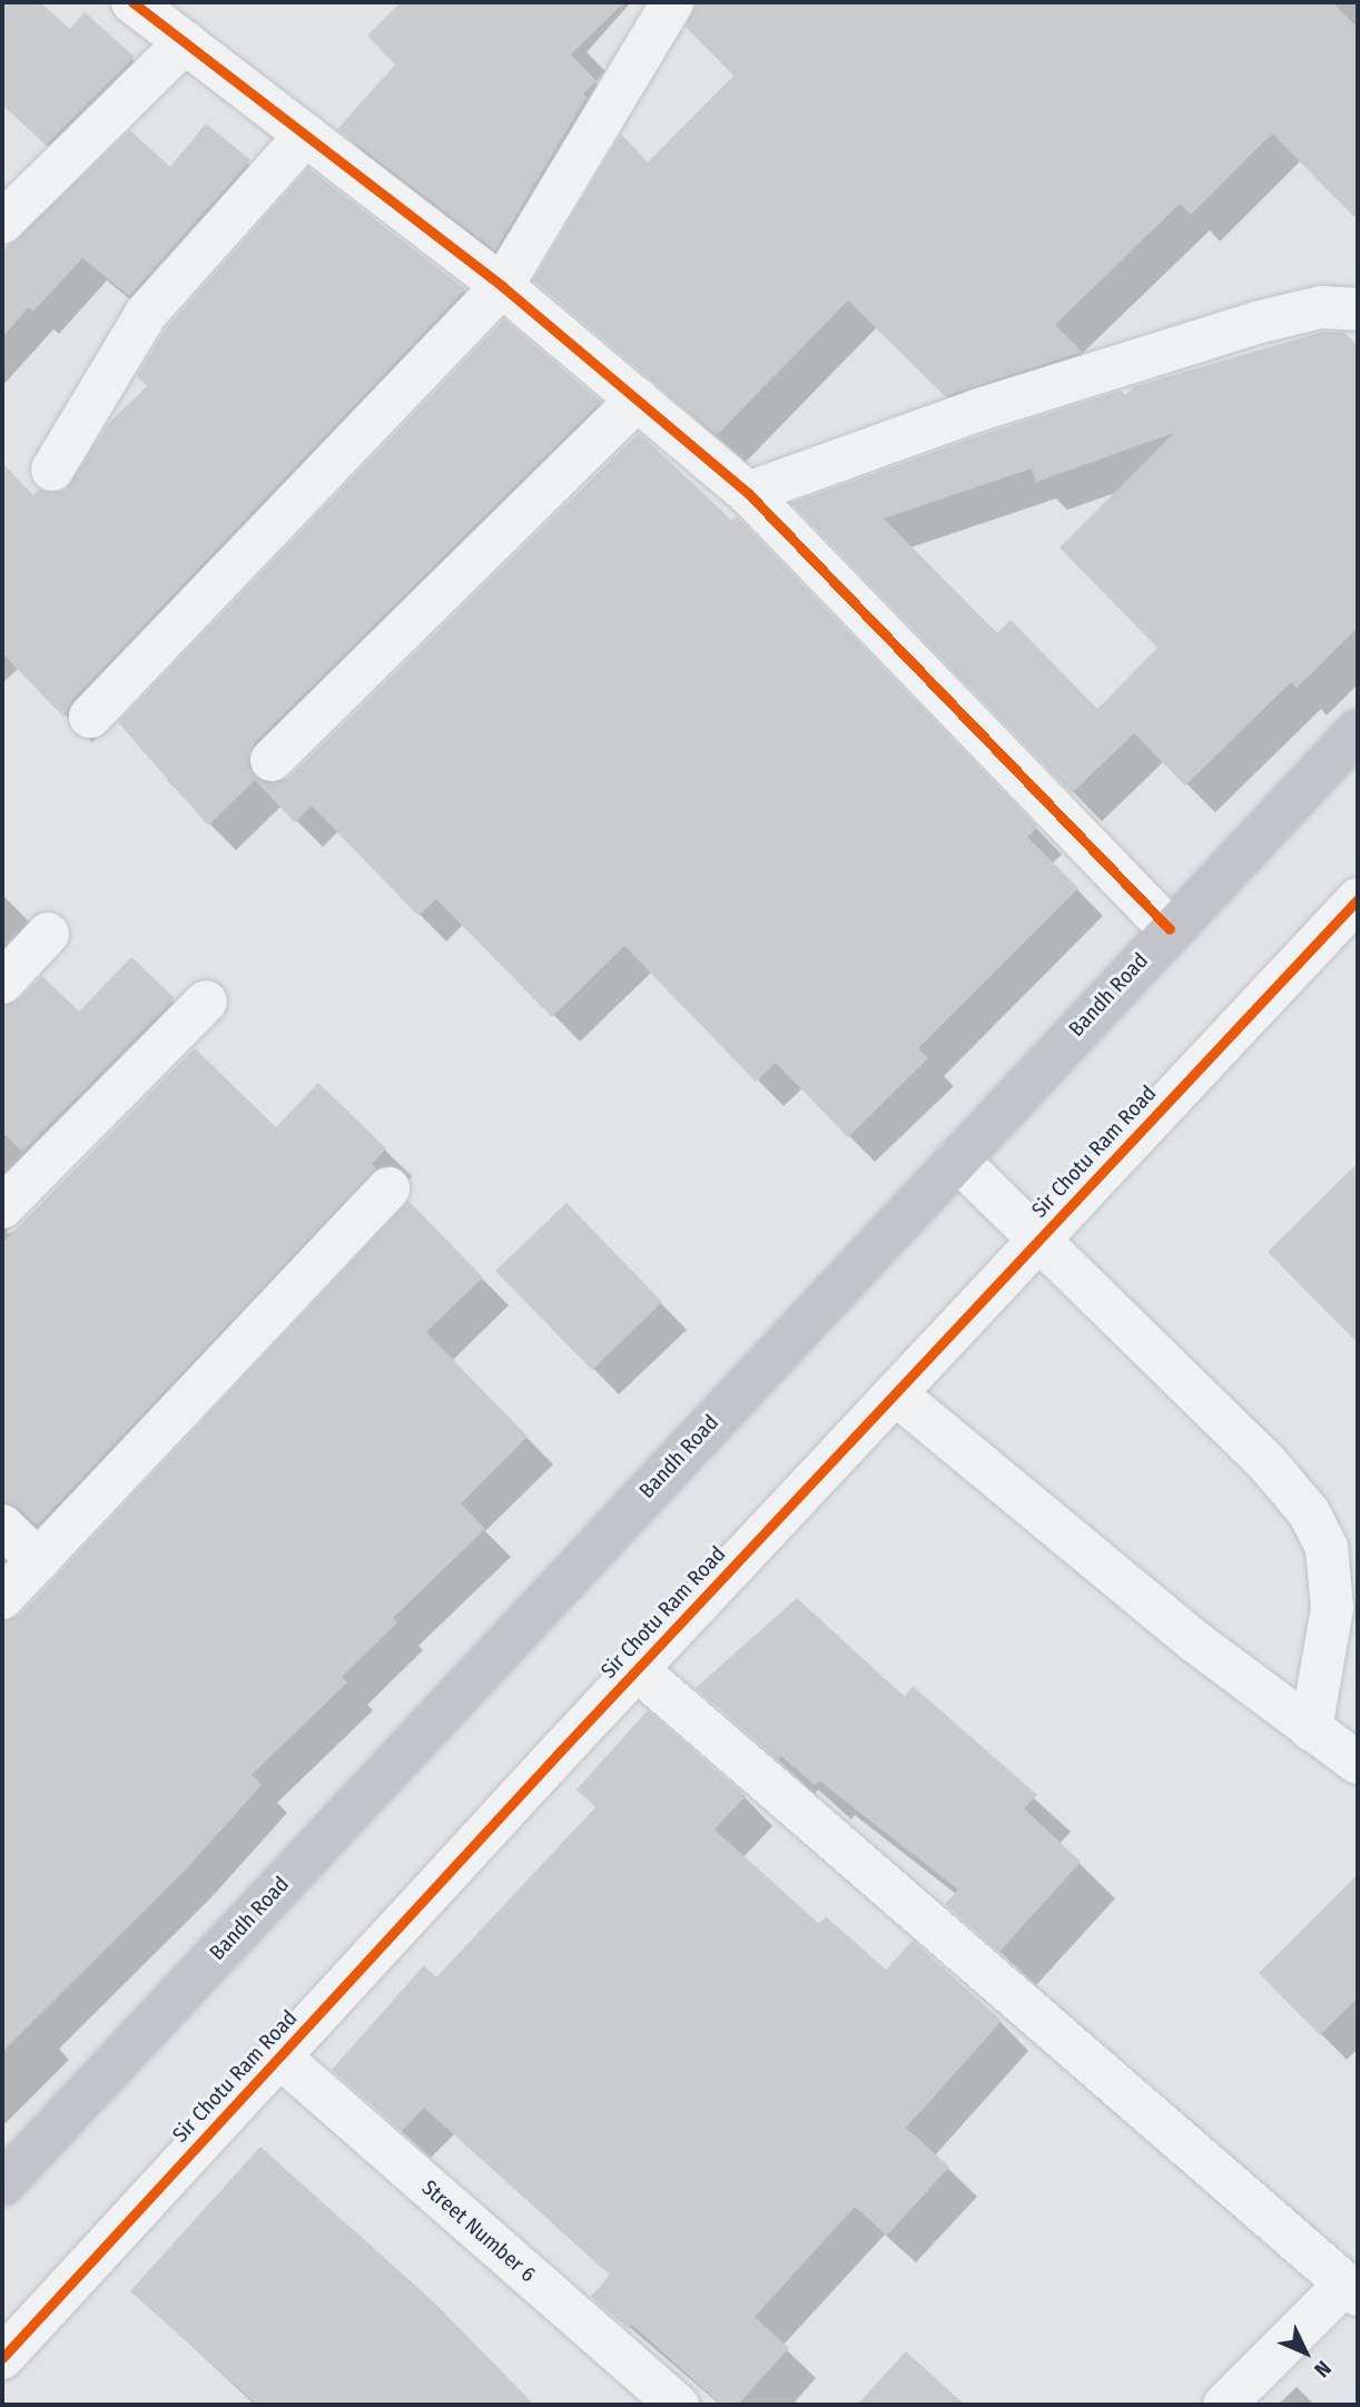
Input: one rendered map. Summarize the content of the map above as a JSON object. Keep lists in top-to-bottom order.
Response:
{
  "streets": {
    "street": ["Bandh Road", "Sir Chotu Ram Road", "Street Number 6"]
  },
  "crossings": [
    ["Sir Chotu Ram Road", "Street Number 6"]
  ],
  "north": "bottom right"
}
